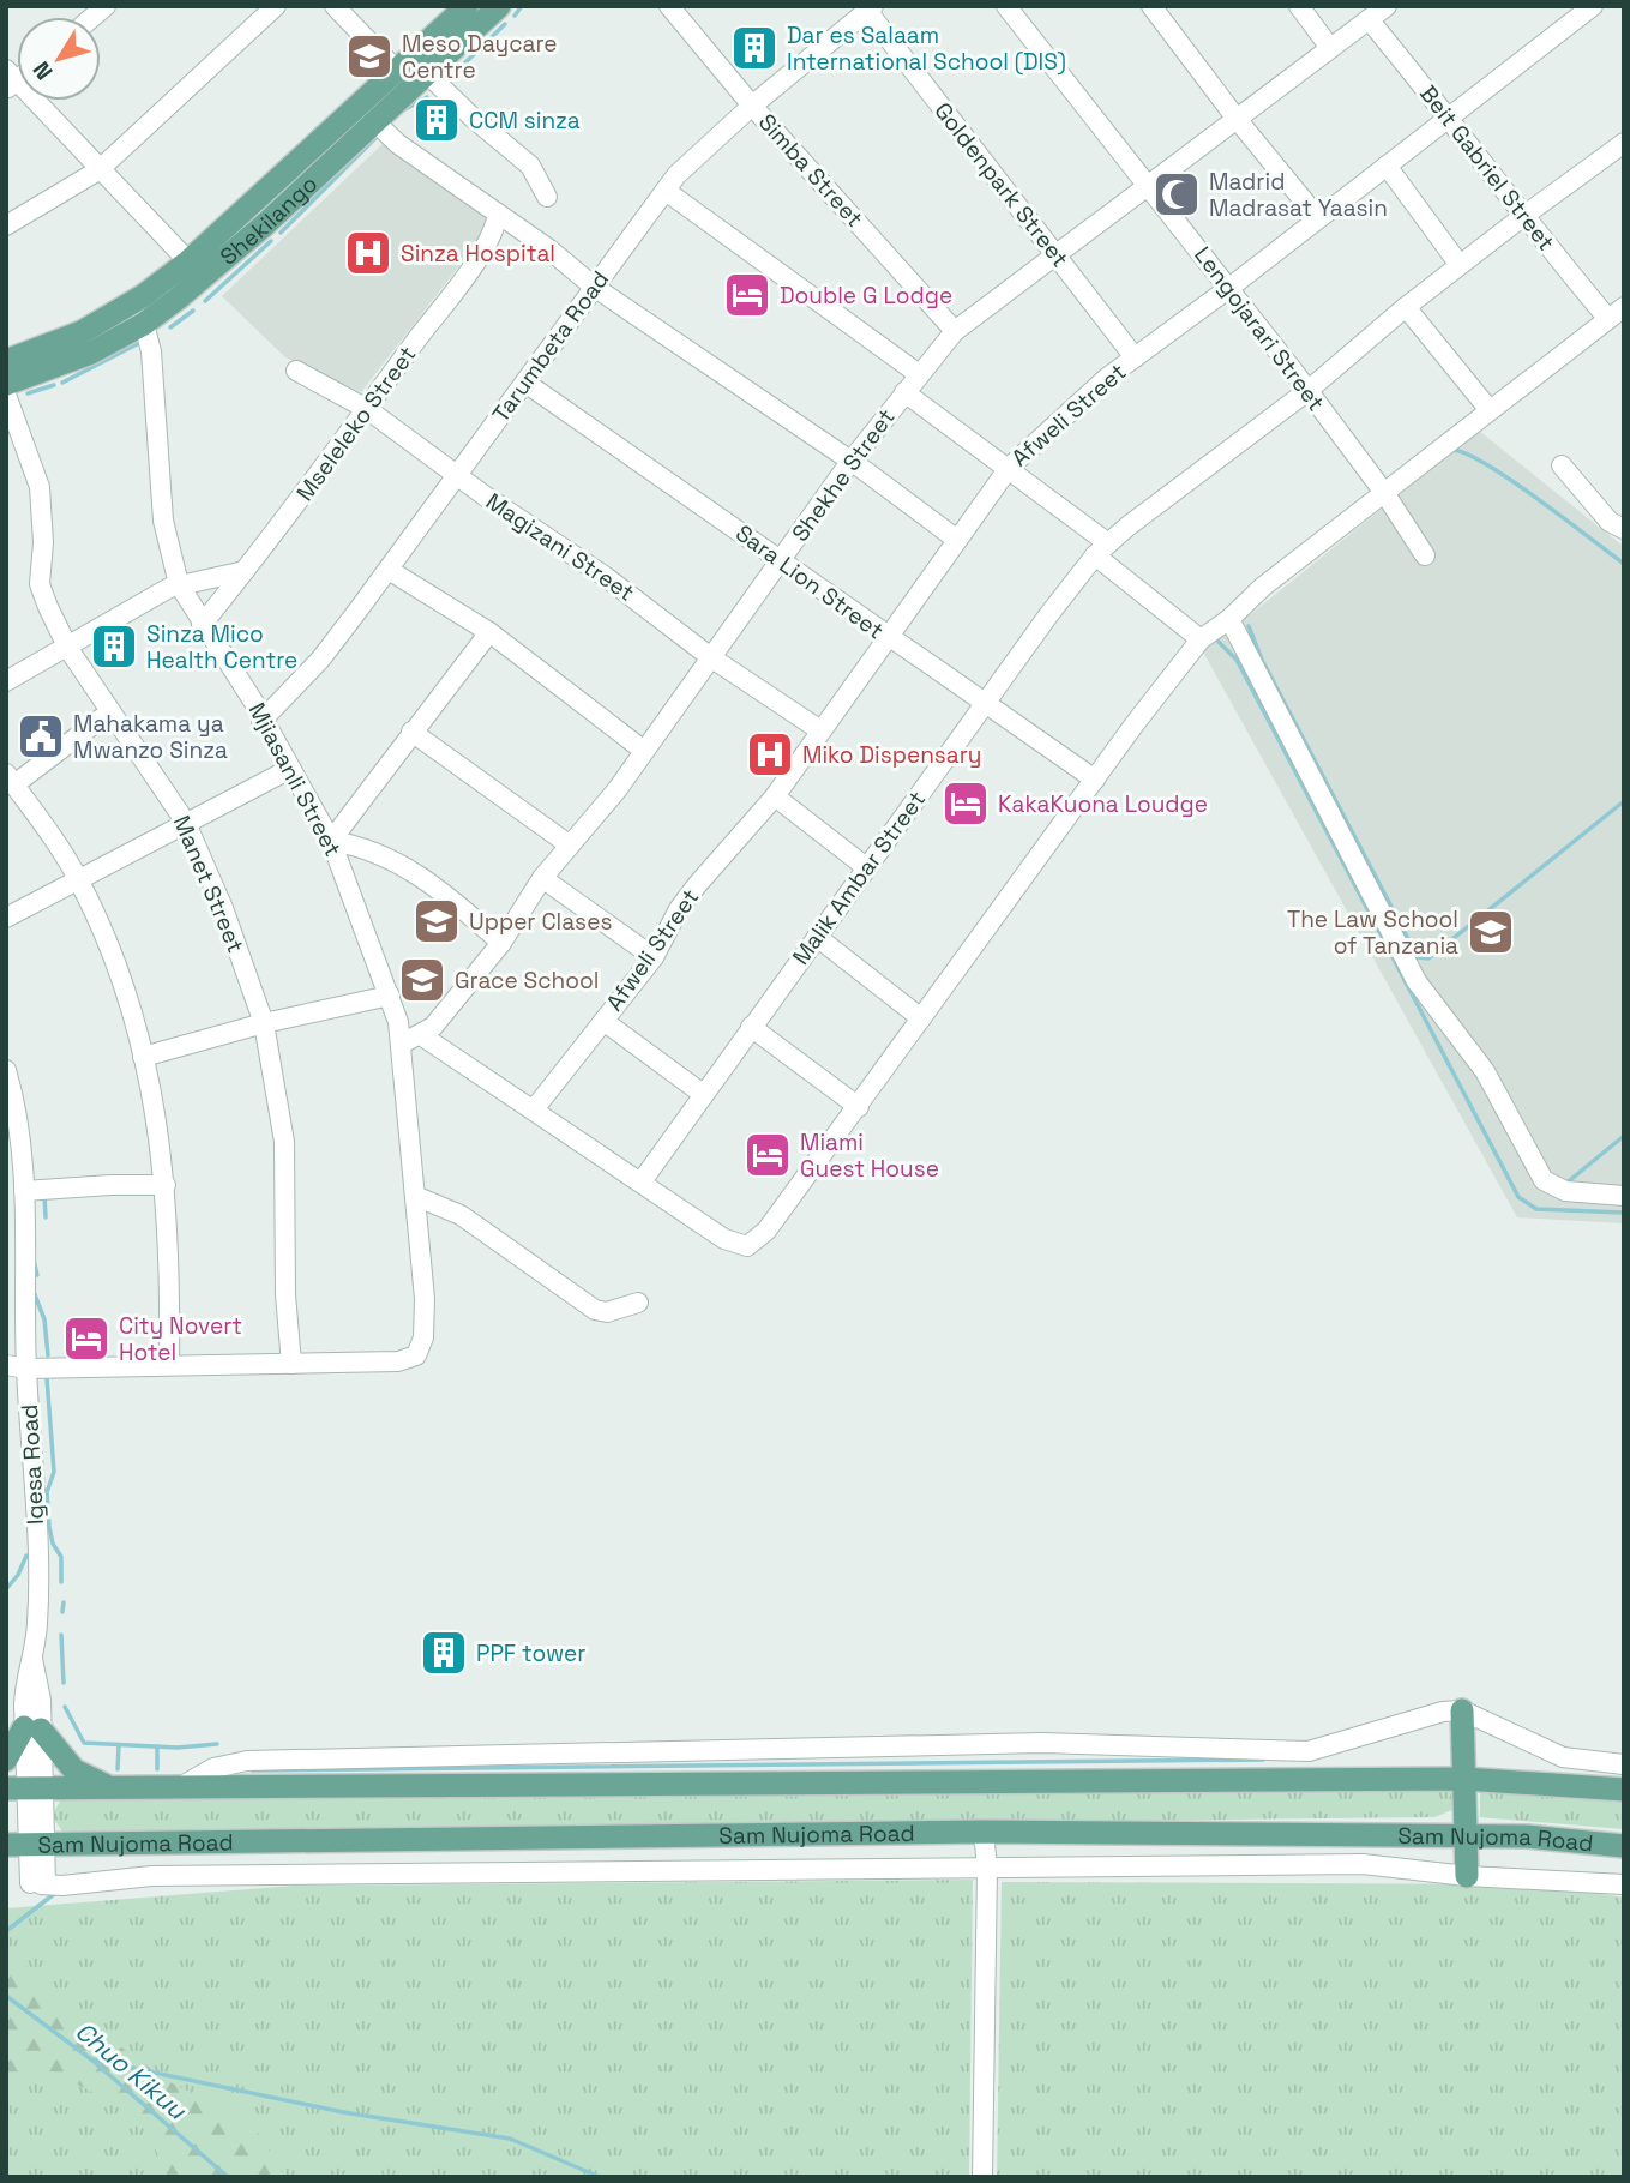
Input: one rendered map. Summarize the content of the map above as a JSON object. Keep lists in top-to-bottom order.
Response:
{
  "streets": {
    "main road": ["Shekilango", "Sam Nujoma Road"],
    "street": [
      "Beit Gabriel Street",
      "Simba Street",
      "Goldenpark Street",
      "Lengojarari Street",
      "Tarumbeta Road",
      "Afweli Street",
      "Mseleleko Street",
      "Shekhe Street",
      "Magizani Street",
      "Sara Lion Street",
      "Mjiasanli Street",
      "Malik Ambar Street",
      "Manet Street",
      "Igesa Road"
    ]
  },
  "crossings": [
    ["Beit Gabriel Street", "Afweli Street"],
    ["Beit Gabriel Street", "Shekhe Street"],
    ["Beit Gabriel Street", "Malik Ambar Street"],
    ["Simba Street", "Tarumbeta Road"],
    ["Simba Street", "Shekhe Street"],
    ["Goldenpark Street", "Tarumbeta Road"],
    ["Goldenpark Street", "Afweli Street"],
    ["Goldenpark Street", "Shekhe Street"],
    ["Shekilango", "Mjiasanli Street"],
    ["Lengojarari Street", "Afweli Street"],
    ["Lengojarari Street", "Shekhe Street"],
    ["Lengojarari Street", "Malik Ambar Street"],
    ["Tarumbeta Road", "Magizani Street"],
    ["Tarumbeta Road", "Sara Lion Street"],
    ["Tarumbeta Road", "Mjiasanli Street"],
    ["Afweli Street", "Magizani Street"],
    ["Afweli Street", "Sara Lion Street"],
    ["Mseleleko Street", "Magizani Street"],
    ["Mseleleko Street", "Mjiasanli Street"],
    ["Shekhe Street", "Magizani Street"],
    ["Shekhe Street", "Sara Lion Street"],
    ["Shekhe Street", "Mjiasanli Street"],
    ["Sara Lion Street", "Malik Ambar Street"],
    ["Mjiasanli Street", "Manet Street"],
    ["Igesa Road", "Sam Nujoma Road"]
  ],
  "water": ["Chuo Kikuu"],
  "places": {
    "building": [
      "Dar es Salaam International School (DIS)",
      "CCM sinza",
      "Sinza Mico Health Centre",
      "PPF tower"
    ],
    "school or university": [
      "Meso Daycare Centre",
      "Upper Clases",
      "The Law School of Tanzania",
      "Grace School"
    ],
    "mosque": ["Madrid Madrasat Yaasin"],
    "hospital": ["Sinza Hospital", "Miko Dispensary"],
    "hotel": [
      "Double G Lodge",
      "KakaKuona Loudge",
      "Miami Guest House",
      "City Novert Hotel"
    ],
    "public building": ["Mahakama ya Mwanzo Sinza"]
  },
  "north": "bottom left"
}
